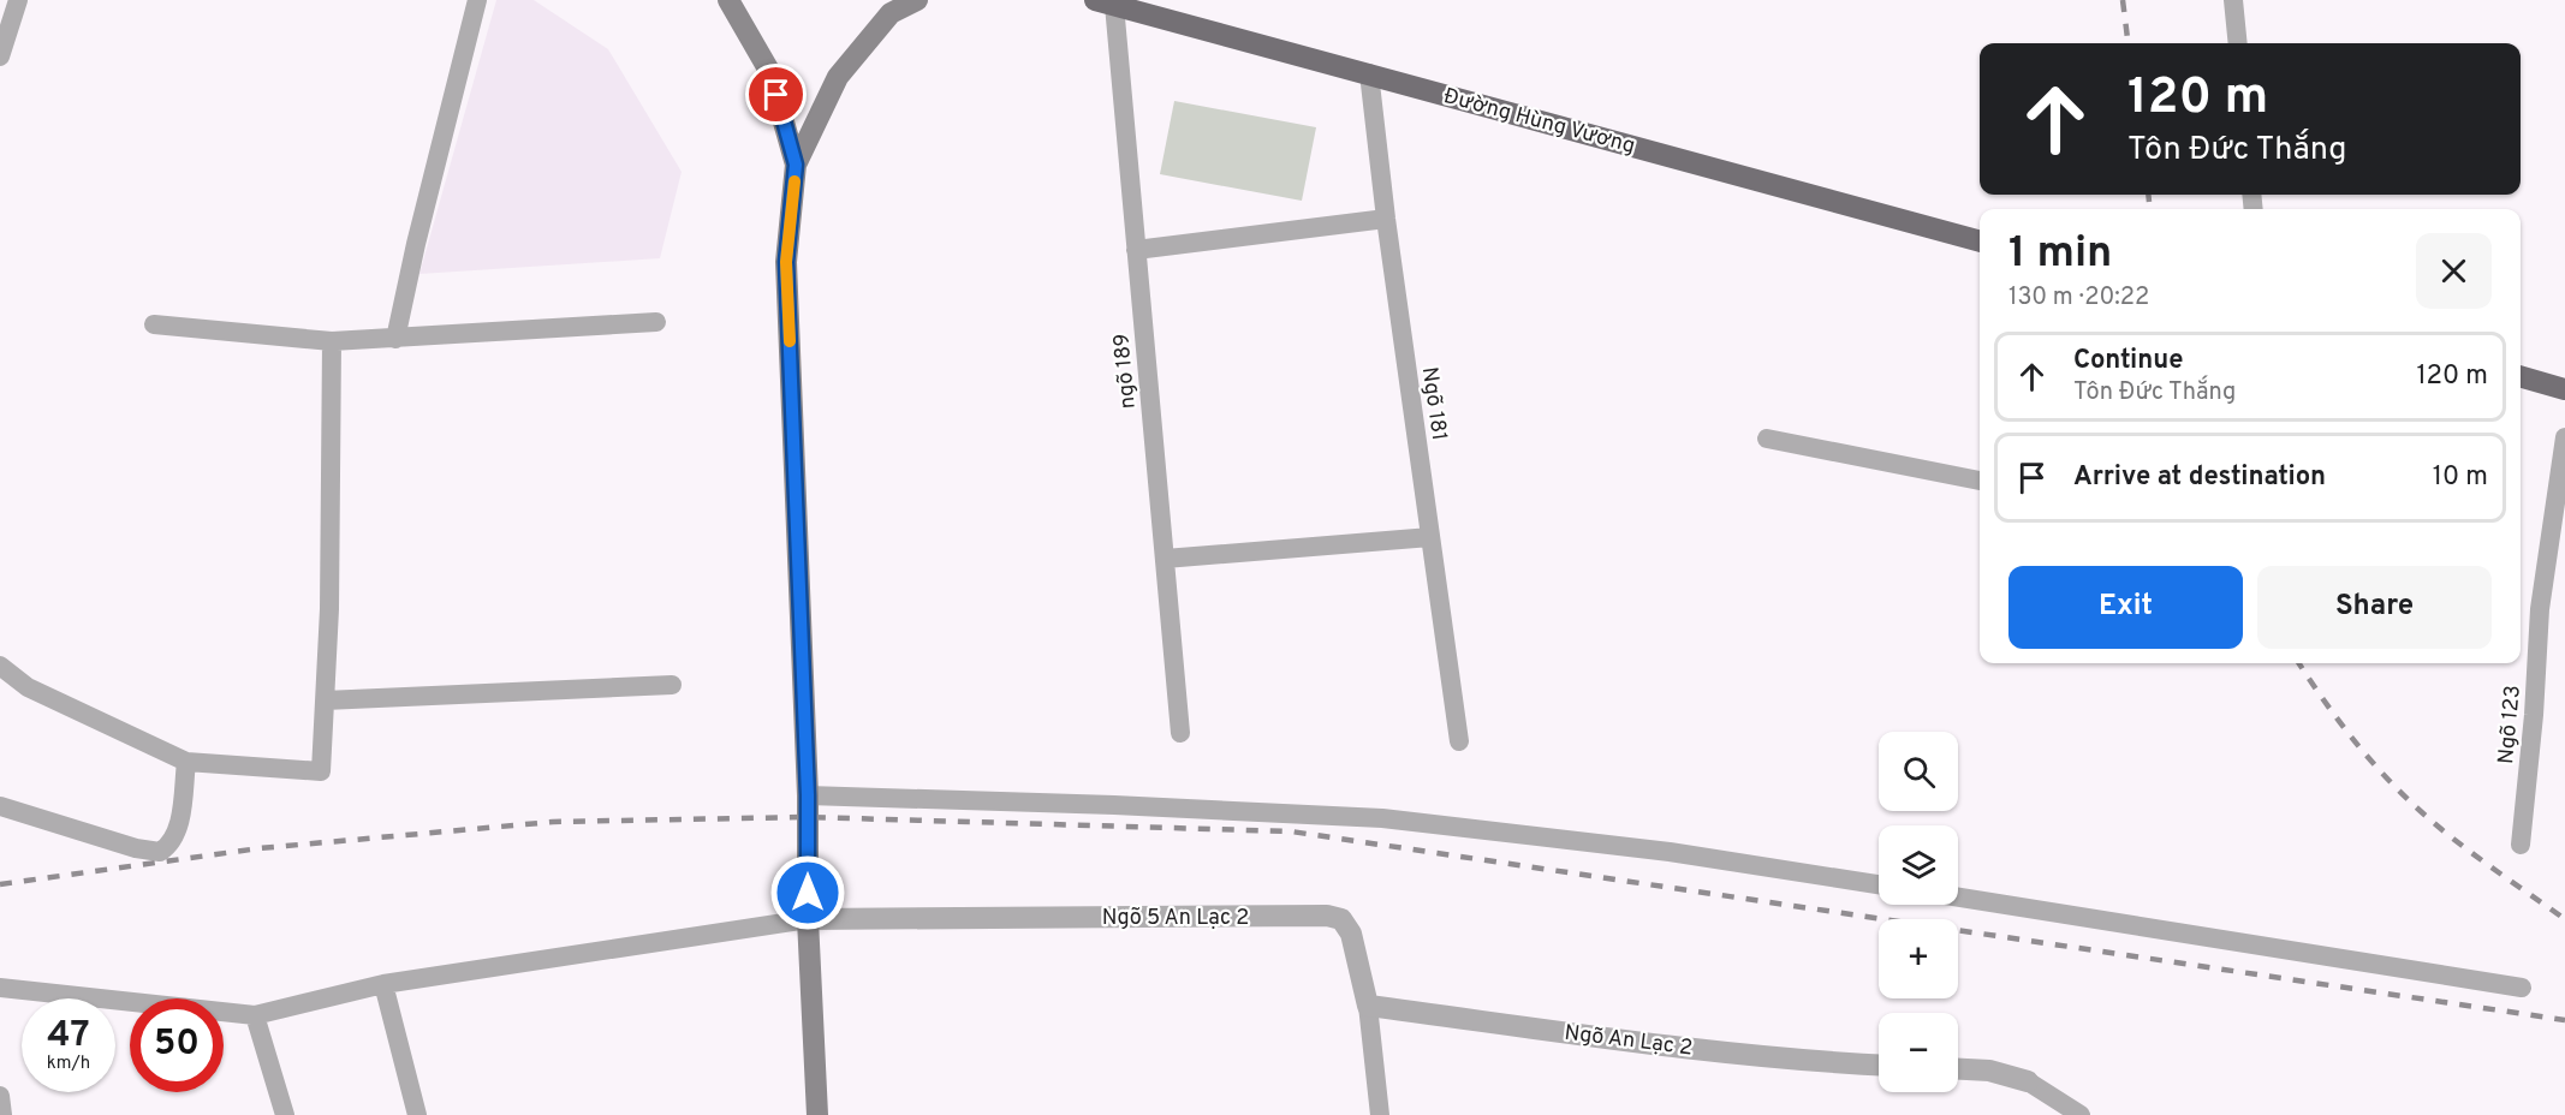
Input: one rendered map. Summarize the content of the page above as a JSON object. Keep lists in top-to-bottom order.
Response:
{
  "streets": {
    "main road": ["Đường Hùng Vương"],
    "street": ["Ngõ 5 An Lạc 2", "Ngõ An Lạc 2"],
    "lane": ["ngõ 189", "Ngõ 181", "Ngõ 123"]
  },
  "crossings": [
    ["Đường Hùng Vương", "ngõ 189"],
    ["Đường Hùng Vương", "Ngõ 181"],
    ["Ngõ 5 An Lạc 2", "Ngõ An Lạc 2"]
  ],
  "page": {
    "turn": ["120 m", "Tôn Đức Thắng"],
    "heading": ["1 min", "130 m · 20:22"],
    "list": [
      {
        "name": "Continue",
        "note": "Tôn Đức Thắng",
        "value": "120 m"
      },
      {
        "name": "Arrive at destination",
        "value": "10 m"
      }
    ],
    "buttons": ["Exit", "Share"],
    "map_buttons": ["+", "−"],
    "speed": "47 km/h",
    "limit": "50"
  }
}
